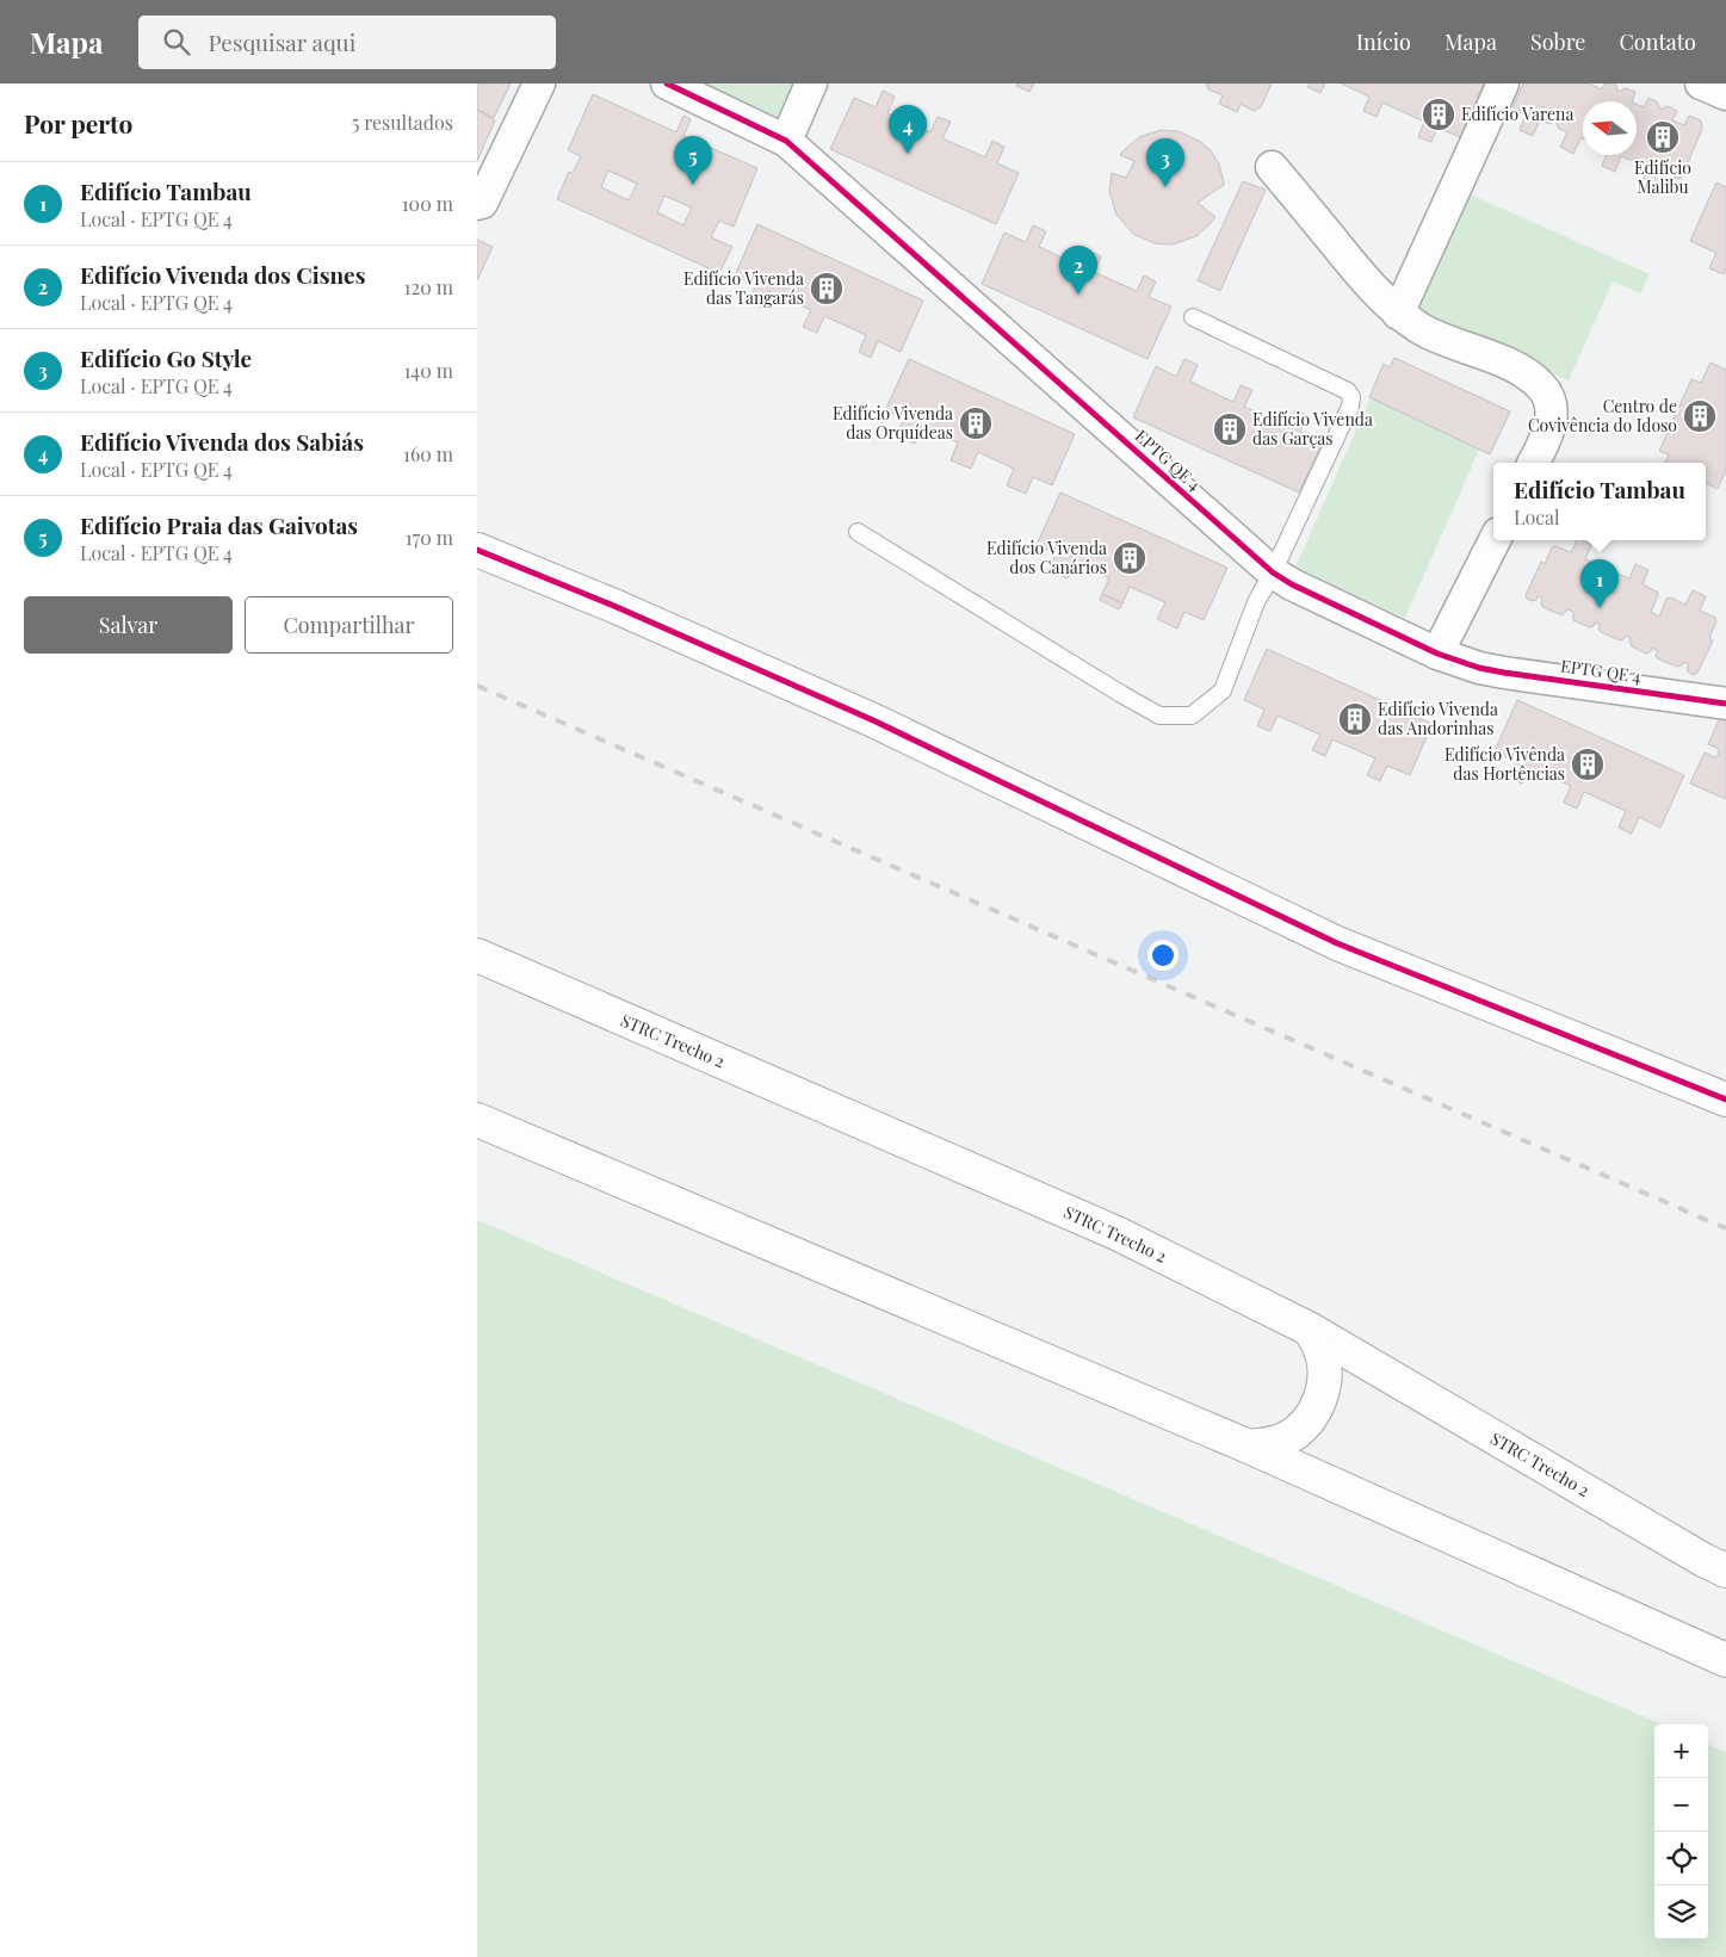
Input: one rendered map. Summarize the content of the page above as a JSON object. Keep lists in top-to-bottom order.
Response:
{
  "streets": {
    "main road": ["STRC Trecho 2"],
    "street": ["EPTG QE 4"]
  },
  "places": {
    "building": [
      "Edifício Varena",
      "Edifício Malibu",
      "Edifício Vivenda das Tangarás",
      "Centro de Covivência do Idoso",
      "Edifício Vivenda das Orquídeas",
      "Edifício Vivenda das Garças",
      "Edifício Vivenda dos Canários",
      "Edifício Vivenda das Andorinhas",
      "Edifício Vivênda das Hortências"
    ]
  },
  "north": "left",
  "page": {
    "header": "Mapa",
    "search": "Pesquisar aqui",
    "nav": [
      "Início",
      "Mapa",
      "Sobre",
      "Contato"
    ],
    "heading": ["Por perto", "5 resultados"],
    "pins": [
      "4",
      "5",
      "3",
      "2",
      "1"
    ],
    "list": [
      {
        "mark": "1",
        "name": "Edifício Tambau",
        "note": "Local · EPTG QE 4",
        "value": "100 m"
      },
      {
        "mark": "2",
        "name": "Edifício Vivenda dos Cisnes",
        "note": "Local · EPTG QE 4",
        "value": "120 m"
      },
      {
        "mark": "3",
        "name": "Edifício Go Style",
        "note": "Local · EPTG QE 4",
        "value": "140 m"
      },
      {
        "mark": "4",
        "name": "Edifício Vivenda dos Sabiás",
        "note": "Local · EPTG QE 4",
        "value": "160 m"
      },
      {
        "mark": "5",
        "name": "Edifício Praia das Gaivotas",
        "note": "Local · EPTG QE 4",
        "value": "170 m"
      }
    ],
    "popup": ["Edifício Tambau", "Local"],
    "buttons": ["Salvar", "Compartilhar"],
    "map_buttons": ["+", "−"]
  }
}
